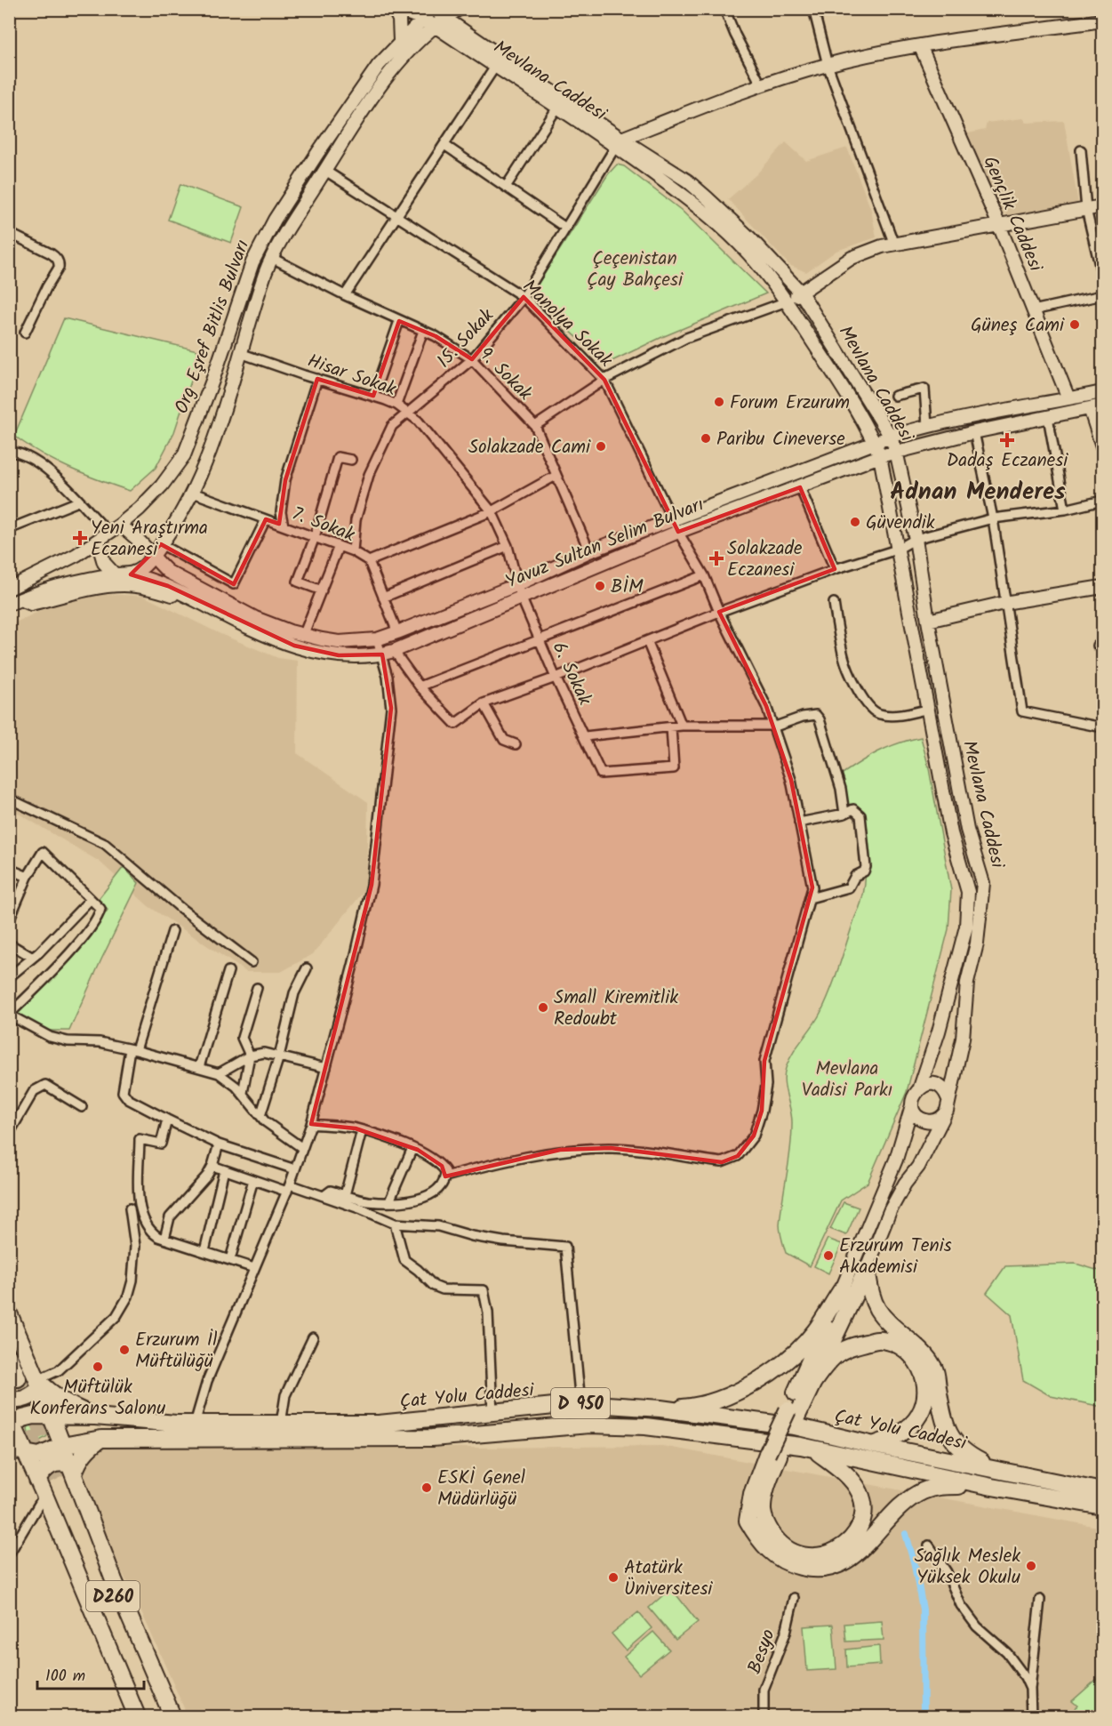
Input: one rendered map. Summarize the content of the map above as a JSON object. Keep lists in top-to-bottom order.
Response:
{
  "streets": {
    "highway": ["Çat Yolu Caddesi", "D 950", "D260"],
    "street": [
      "Mevlana Caddesi",
      "Gençlik Caddesi",
      "Manolya Sokak",
      "Org Eşref Bitlis Bulvarı",
      "15. Sokak",
      "9. Sokak",
      "Hisar Sokak",
      "7. Sokak",
      "Yavuz Sultan Selim Bulvarı",
      "6. Sokak",
      "Besyo"
    ]
  },
  "crossings": [
    ["Mevlana Caddesi", "15. Sokak"],
    ["Mevlana Caddesi", "Yavuz Sultan Selim Bulvarı"],
    ["Gençlik Caddesi", "Yavuz Sultan Selim Bulvarı"],
    ["Manolya Sokak", "15. Sokak"],
    ["Manolya Sokak", "Yavuz Sultan Selim Bulvarı"],
    ["Org Eşref Bitlis Bulvarı", "Yavuz Sultan Selim Bulvarı"],
    ["15. Sokak", "9. Sokak"],
    ["15. Sokak", "Hisar Sokak"],
    ["15. Sokak", "7. Sokak"],
    ["9. Sokak", "Yavuz Sultan Selim Bulvarı"],
    ["Hisar Sokak", "Yavuz Sultan Selim Bulvarı"],
    ["Hisar Sokak", "6. Sokak"],
    ["7. Sokak", "Yavuz Sultan Selim Bulvarı"],
    ["Yavuz Sultan Selim Bulvarı", "6. Sokak"]
  ],
  "districts": ["Adnan Menderes"],
  "parks": ["Çeçenistan Çay Bahçesi", "Mevlana Vadisi Parkı"],
  "places": {
    "other": [
      "Güneş Cami",
      "Forum Erzurum",
      "Paribu Cineverse",
      "Solakzade Cami",
      "Güvendik",
      "BİM",
      "Small Kiremitlik Redoubt",
      "Erzurum Tenis Akademisi",
      "Erzurum İl Müftülüğü",
      "Müftülük Konferans Salonu",
      "ESKİ Genel Müdürlüğü",
      "Sağlık Meslek Yüksek Okulu",
      "Atatürk Üniversitesi"
    ],
    "health": ["Dadaş Eczanesi", "Yeni Araştırma Eczanesi", "Solakzade Eczanesi"]
  },
  "scale_bar": "100 m"
}
